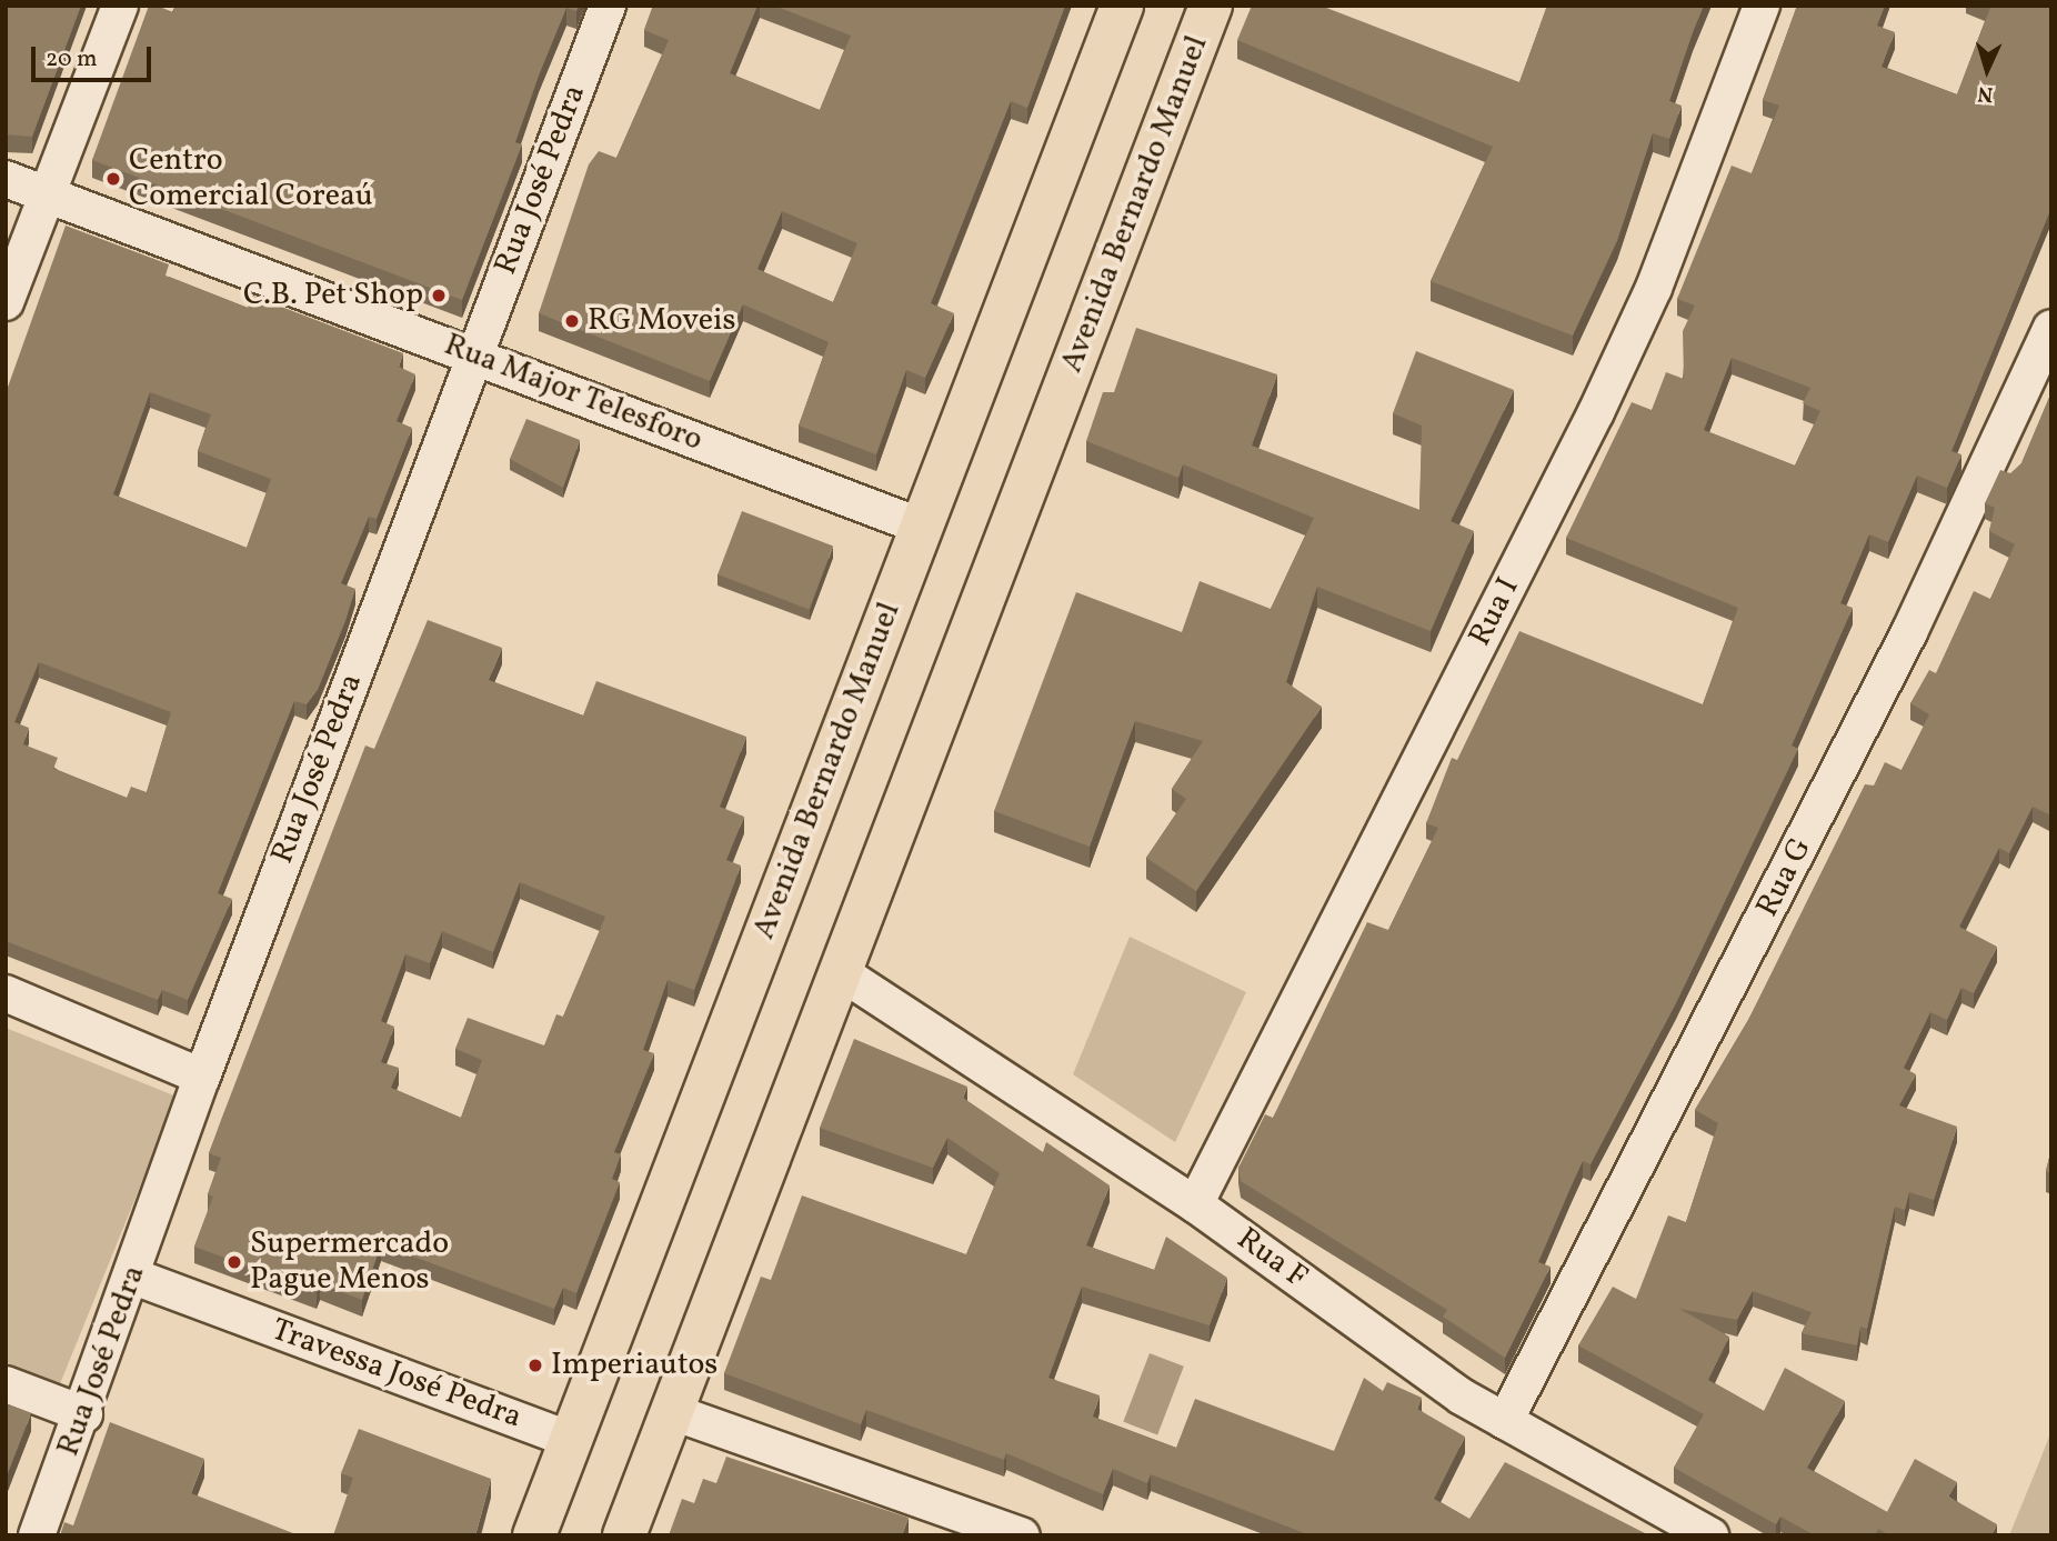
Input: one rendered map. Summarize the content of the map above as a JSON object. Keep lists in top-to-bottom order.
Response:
{
  "streets": {
    "main road": ["Avenida Bernardo Manuel"],
    "street": [
      "Rua José Pedra",
      "Rua Major Telesforo",
      "Rua I",
      "Rua G",
      "Rua F",
      "Travessa José Pedra"
    ]
  },
  "crossings": [
    ["Rua José Pedra", "Rua Major Telesforo"],
    ["Rua José Pedra", "Travessa José Pedra"],
    ["Avenida Bernardo Manuel", "Rua Major Telesforo"],
    ["Avenida Bernardo Manuel", "Rua F"],
    ["Avenida Bernardo Manuel", "Travessa José Pedra"],
    ["Rua I", "Rua F"],
    ["Rua G", "Rua F"]
  ],
  "places": [
    "Centro Comercial Coreaú",
    "C.B. Pet Shop",
    "RG Moveis",
    "Supermercado Pague Menos",
    "Imperiautos"
  ],
  "scale_bar": "20 m",
  "north": "bottom"
}
